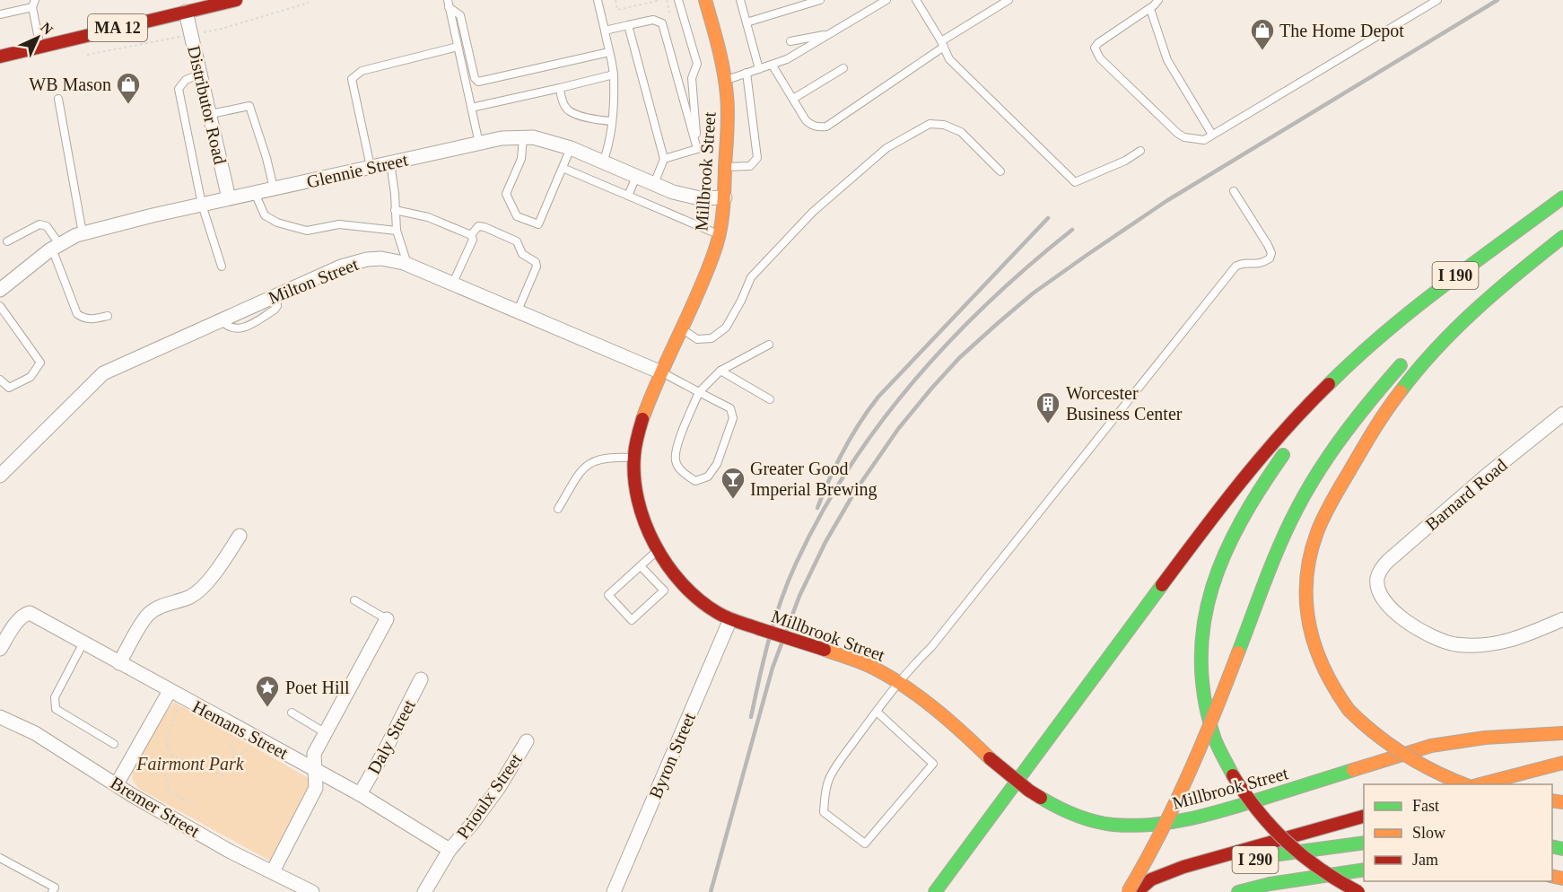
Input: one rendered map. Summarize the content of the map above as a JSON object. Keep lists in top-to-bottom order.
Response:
{
  "streets": {
    "main road": [
      "MA 12",
      "Millbrook Street",
      "I 190",
      "I 290"
    ],
    "street": [
      "Distributor Road",
      "Glennie Street",
      "Milton Street",
      "Barnard Road",
      "Hemans Street",
      "Daly Street",
      "Byron Street",
      "Prioulx Street",
      "Bremer Street"
    ]
  },
  "crossings": [
    ["MA 12", "Distributor Road"],
    ["Distributor Road", "Glennie Street"],
    ["Glennie Street", "Millbrook Street"],
    ["Millbrook Street", "Milton Street"],
    ["Millbrook Street", "Byron Street"],
    ["Hemans Street", "Daly Street"],
    ["Hemans Street", "Prioulx Street"]
  ],
  "parks": ["Fairmont Park"],
  "places": {
    "shop": ["The Home Depot", "WB Mason"],
    "building": ["Worcester Business Center"],
    "bar": ["Greater Good Imperial Brewing"],
    "place": ["Poet Hill"]
  },
  "legend": ["Fast", "Slow", "Jam"],
  "north": "top right"
}
